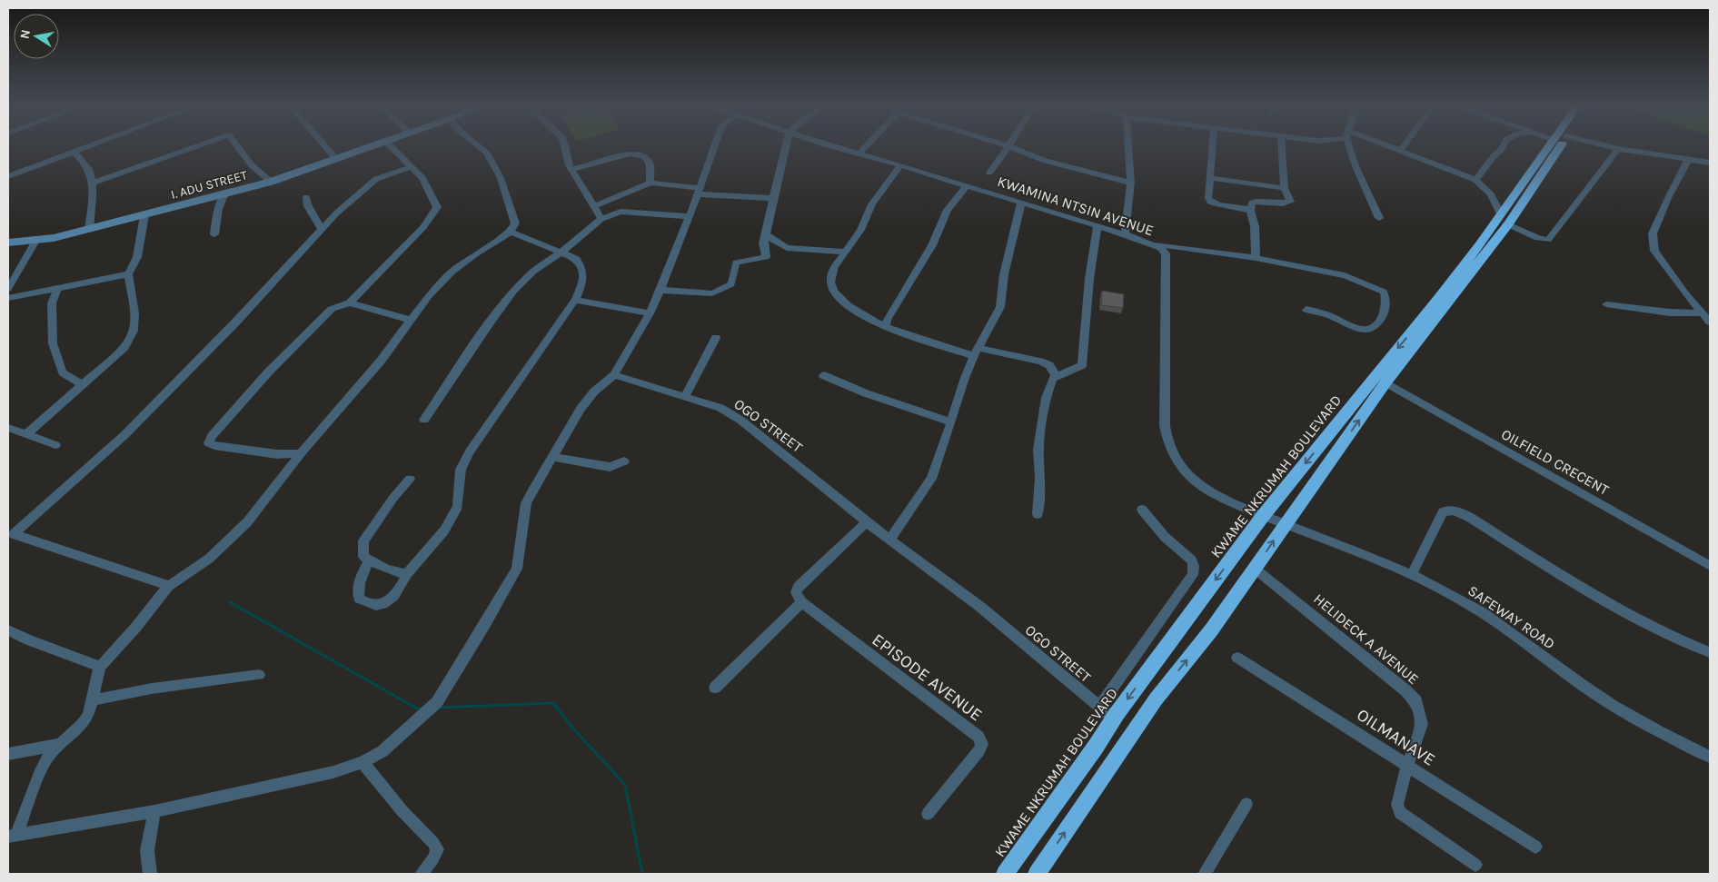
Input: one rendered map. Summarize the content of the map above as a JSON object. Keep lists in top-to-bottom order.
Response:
{
  "streets": {
    "highway": ["KWAME NKRUMAH BOULEVARD"],
    "street": [
      "I. ADU STREET",
      "KWAMINA NTSIN AVENUE",
      "OGO STREET",
      "OILFIELD CRECENT",
      "SAFEWAY ROAD",
      "HELIDECK A AVENUE",
      "EPISODE AVENUE",
      "OILMANAVE"
    ]
  },
  "crossings": [
    ["KWAMINA NTSIN AVENUE", "KWAME NKRUMAH BOULEVARD"],
    ["KWAMINA NTSIN AVENUE", "SAFEWAY ROAD"],
    ["OGO STREET", "KWAME NKRUMAH BOULEVARD"],
    ["OILFIELD CRECENT", "KWAME NKRUMAH BOULEVARD"],
    ["KWAME NKRUMAH BOULEVARD", "SAFEWAY ROAD"],
    ["KWAME NKRUMAH BOULEVARD", "HELIDECK A AVENUE"],
    ["HELIDECK A AVENUE", "OILMANAVE"]
  ],
  "north": "left"
}
